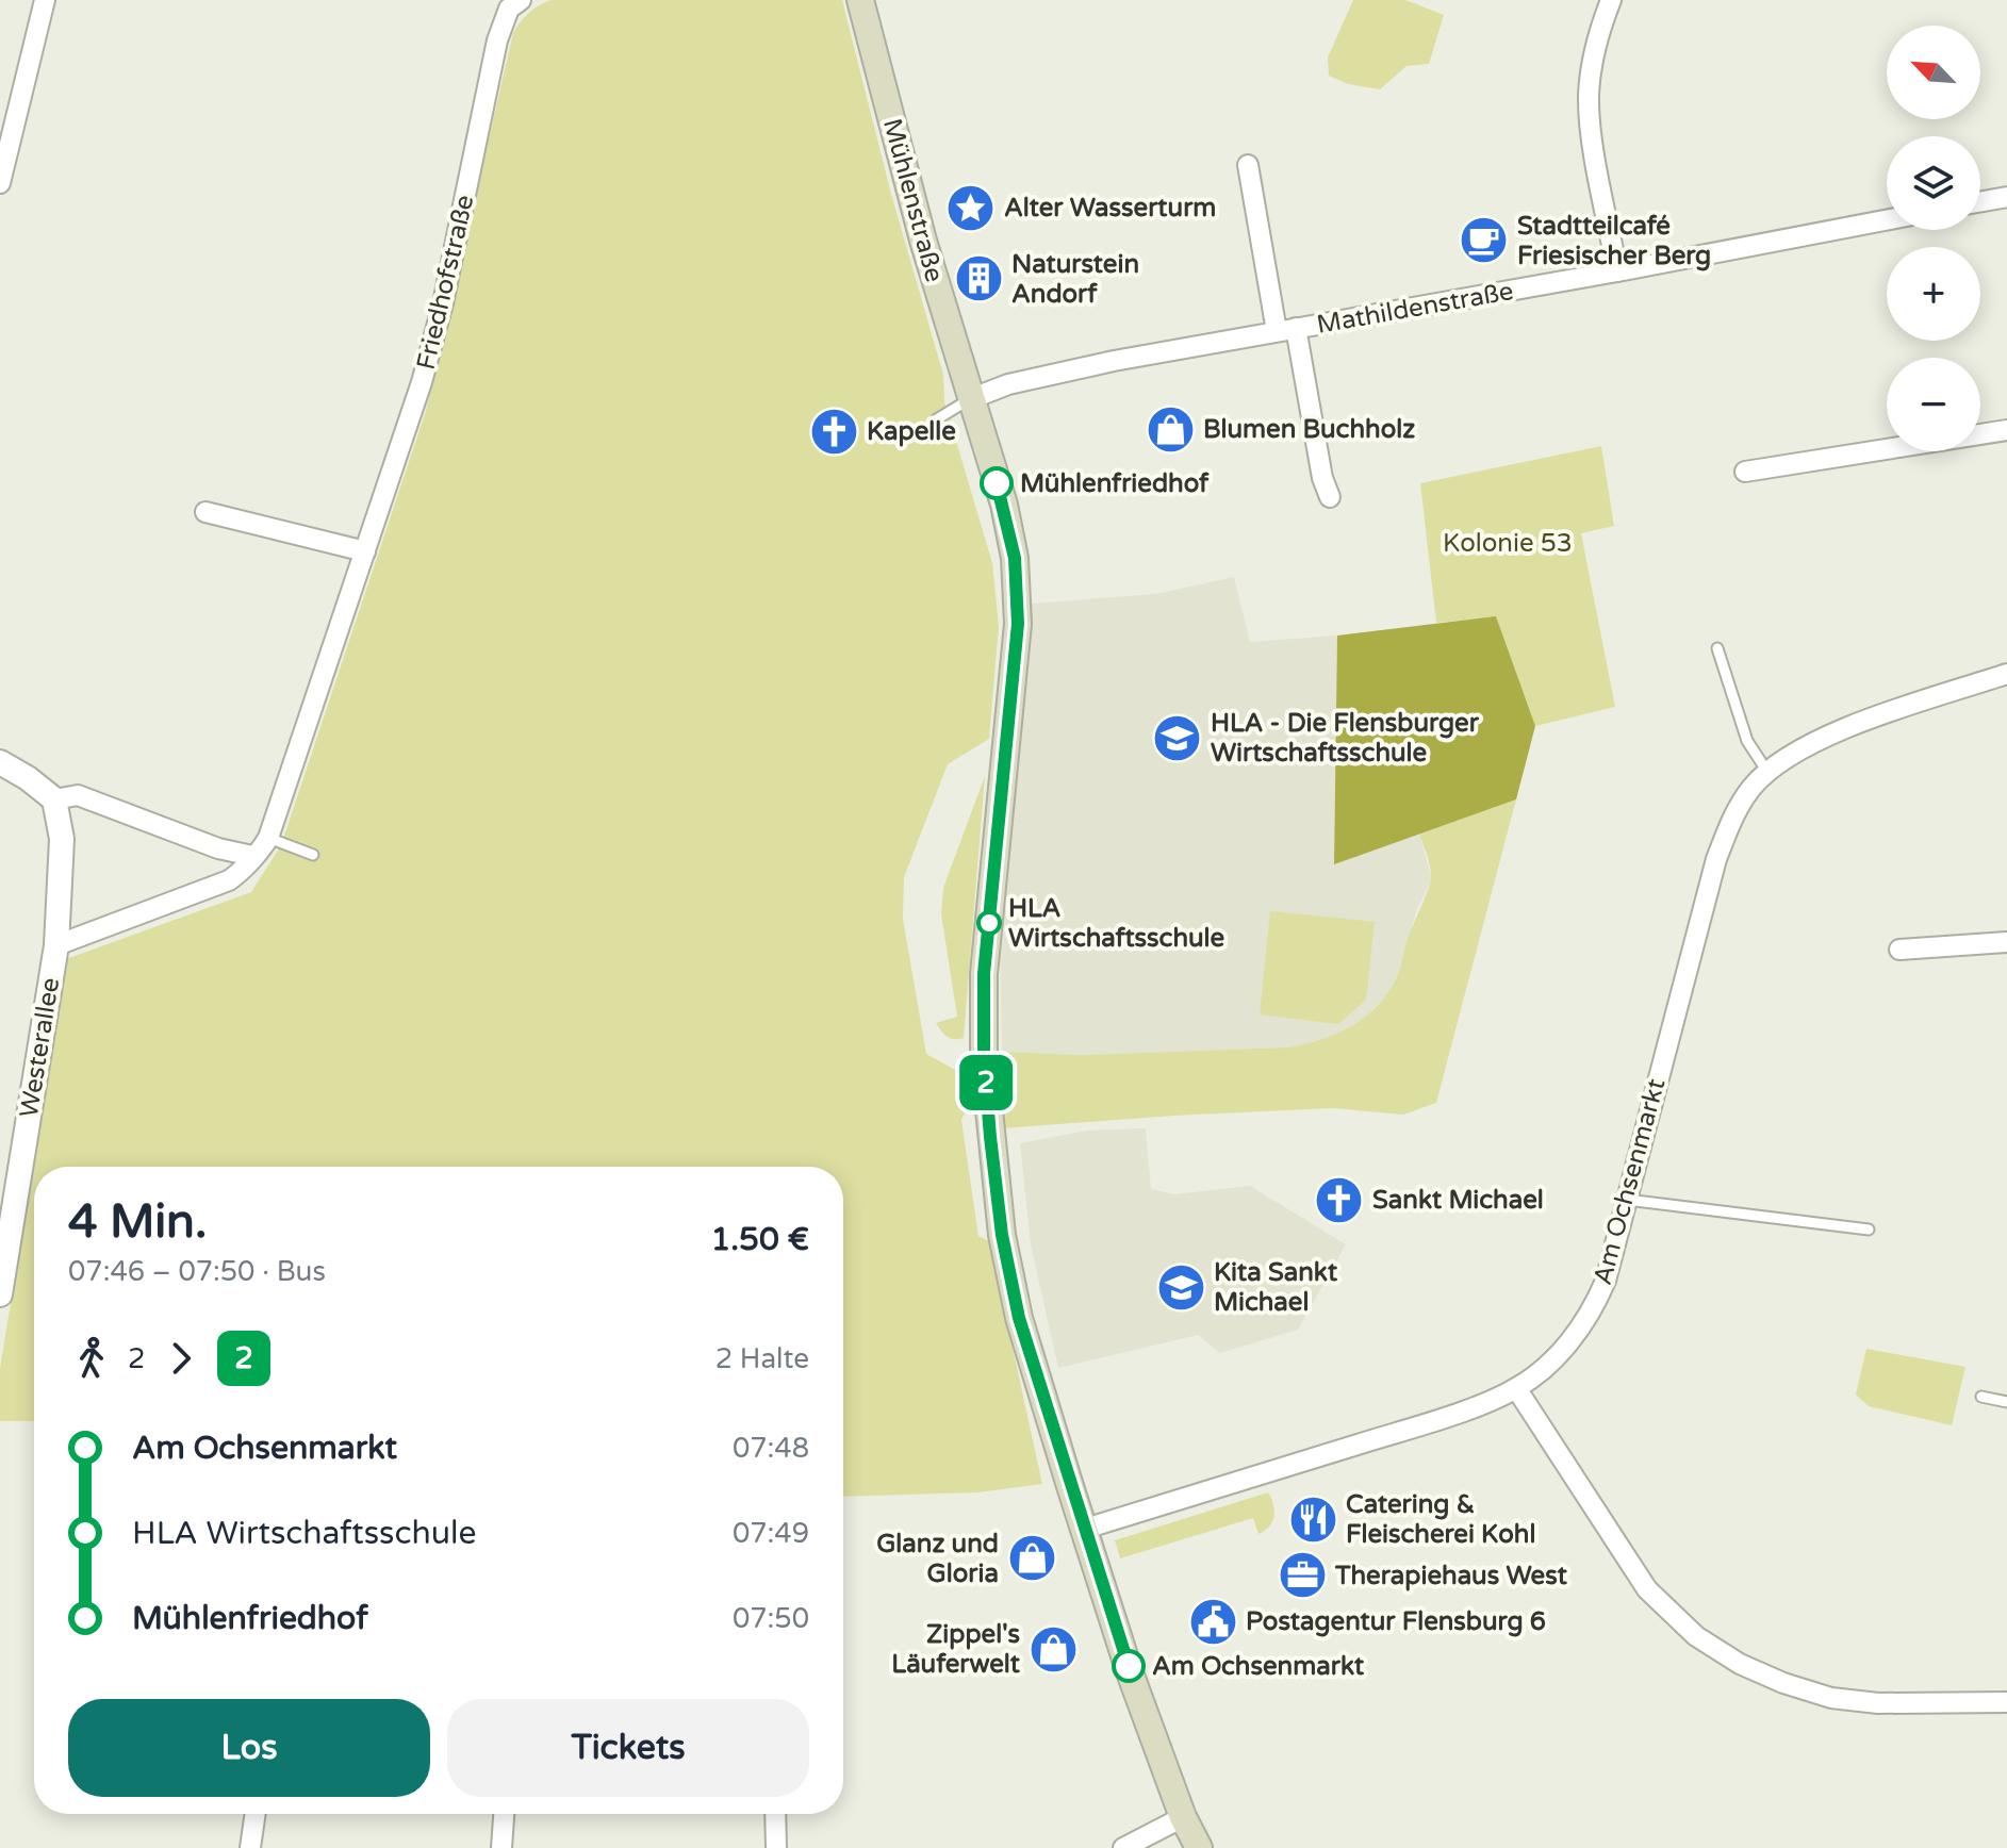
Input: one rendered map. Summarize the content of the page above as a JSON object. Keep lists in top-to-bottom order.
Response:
{
  "streets": {
    "main road": ["Mühlenstraße"],
    "street": [
      "Friedhofstraße",
      "Mathildenstraße",
      "Westerallee",
      "Am Ochsenmarkt"
    ]
  },
  "crossings": [
    ["Mühlenstraße", "Mathildenstraße"],
    ["Mühlenstraße", "Am Ochsenmarkt"],
    ["Friedhofstraße", "Westerallee"]
  ],
  "parks": ["Kolonie 53"],
  "places": {
    "place": ["Alter Wasserturm"],
    "cafe": ["Stadtteilcafé Friesischer Berg"],
    "building": ["Naturstein Andorf"],
    "shop": ["Blumen Buchholz", "Glanz und Gloria", "Zippel's Läuferwelt"],
    "church": ["Kapelle", "Sankt Michael"],
    "other": ["Mühlenfriedhof", "HLA Wirtschaftsschule", "Am Ochsenmarkt"],
    "school or university": ["HLA - Die Flensburger Wirtschaftsschule", "Kita Sankt Michael"],
    "restaurant": ["Catering & Fleischerei Kohl"],
    "office": ["Therapiehaus West"],
    "public building": ["Postagentur Flensburg 6"]
  },
  "lines": ["bus line 2"],
  "north": "top left",
  "page": {
    "on_map": "2",
    "map_buttons": ["+", "−"],
    "heading": ["4 Min.", "07:46 – 07:50 · Bus", "1.50 €"],
    "legs": ["2", "2", "2 Halte"],
    "list": [
      {
        "name": "Am Ochsenmarkt",
        "value": "07:48"
      },
      {
        "name": "HLA Wirtschaftsschule",
        "value": "07:49"
      },
      {
        "name": "Mühlenfriedhof",
        "value": "07:50"
      }
    ],
    "buttons": ["Los", "Tickets"]
  }
}
